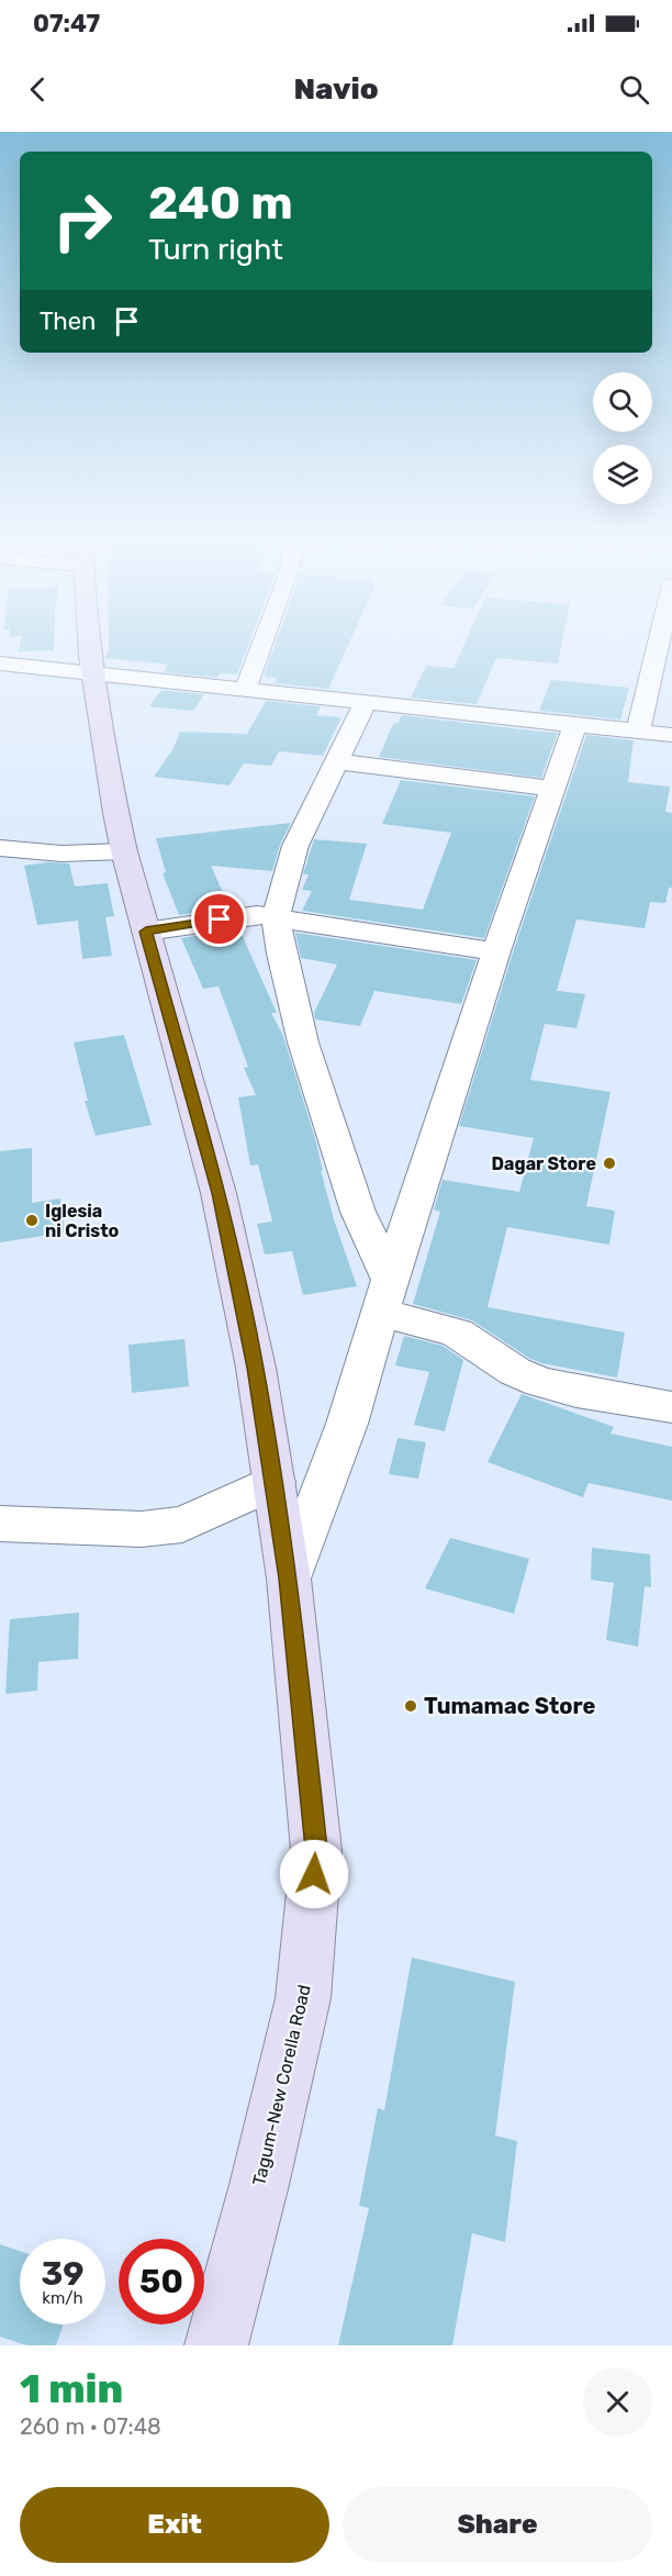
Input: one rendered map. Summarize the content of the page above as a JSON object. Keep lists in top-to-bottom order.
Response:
{
  "streets": {
    "main road": ["Tagum-New Corella Road"]
  },
  "places": ["Dagar Store", "Iglesia ni Cristo", "Tumamac Store"],
  "page": {
    "status": "07:47",
    "header": "Navio",
    "turn": ["240 m", "Turn right"],
    "then": "Then",
    "speed": "39 km/h",
    "limit": "50",
    "heading": ["1 min", "260 m · 07:48"],
    "buttons": ["Exit", "Share"]
  }
}
